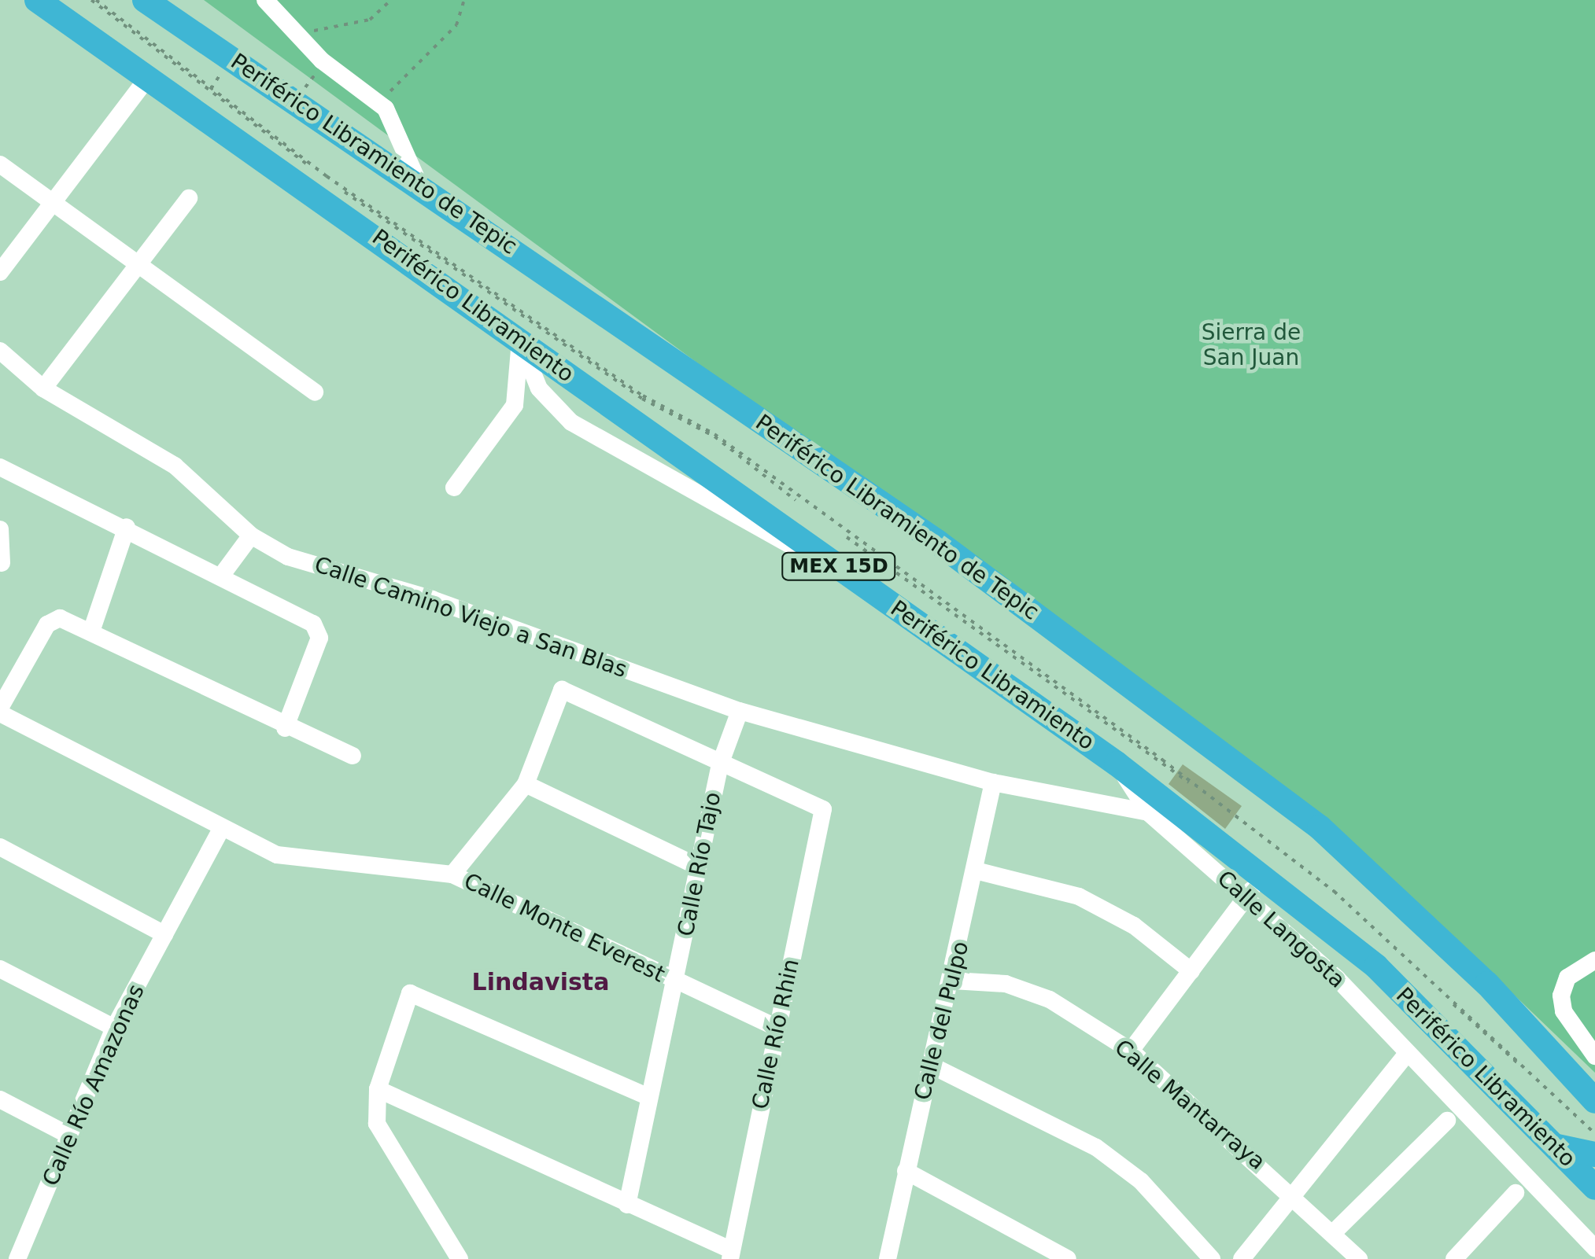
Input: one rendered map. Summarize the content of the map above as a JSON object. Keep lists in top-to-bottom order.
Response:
{
  "streets": {
    "highway": ["Periférico Libramiento de Tepic", "Periférico Libramiento", "MEX 15D"],
    "street": [
      "Calle Camino Viejo a San Blas",
      "Calle Río Tajo",
      "Calle Monte Everest",
      "Calle Langosta",
      "Calle del Pulpo",
      "Calle Río Rhin",
      "Calle Río Amazonas",
      "Calle Mantarraya"
    ]
  },
  "crossings": [
    ["Periférico Libramiento", "Calle Langosta"],
    ["Calle Camino Viejo a San Blas", "Calle Río Tajo"],
    ["Calle Camino Viejo a San Blas", "Calle Langosta"],
    ["Calle Camino Viejo a San Blas", "Calle del Pulpo"],
    ["Calle Río Tajo", "Calle Monte Everest"],
    ["Calle Río Tajo", "Calle Río Rhin"],
    ["Calle Monte Everest", "Calle Río Rhin"],
    ["Calle Monte Everest", "Calle Río Amazonas"],
    ["Calle Langosta", "Calle del Pulpo"],
    ["Calle del Pulpo", "Calle Mantarraya"]
  ],
  "districts": ["Lindavista"],
  "parks": ["Sierra de San Juan"]
}
